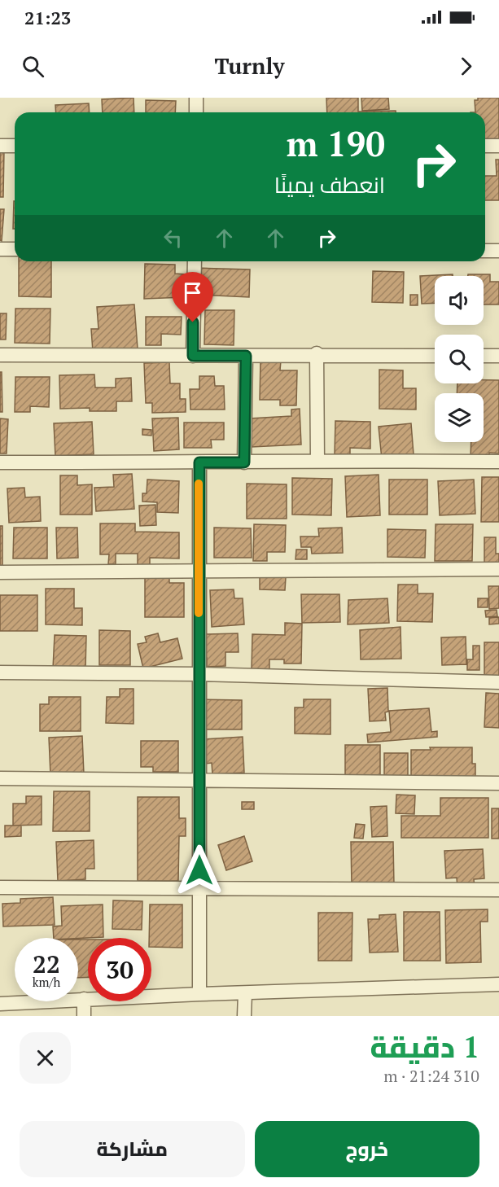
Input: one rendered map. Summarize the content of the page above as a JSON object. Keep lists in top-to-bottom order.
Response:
{
  "page": {
    "status": "21:23",
    "header": "Turnly",
    "turn": ["190 m", "انعطف يمينًا"],
    "speed": "22 km/h",
    "limit": "30",
    "heading": ["1 دقيقة", "310 m · 21:24"],
    "buttons": ["خروج", "مشاركة"]
  }
}
